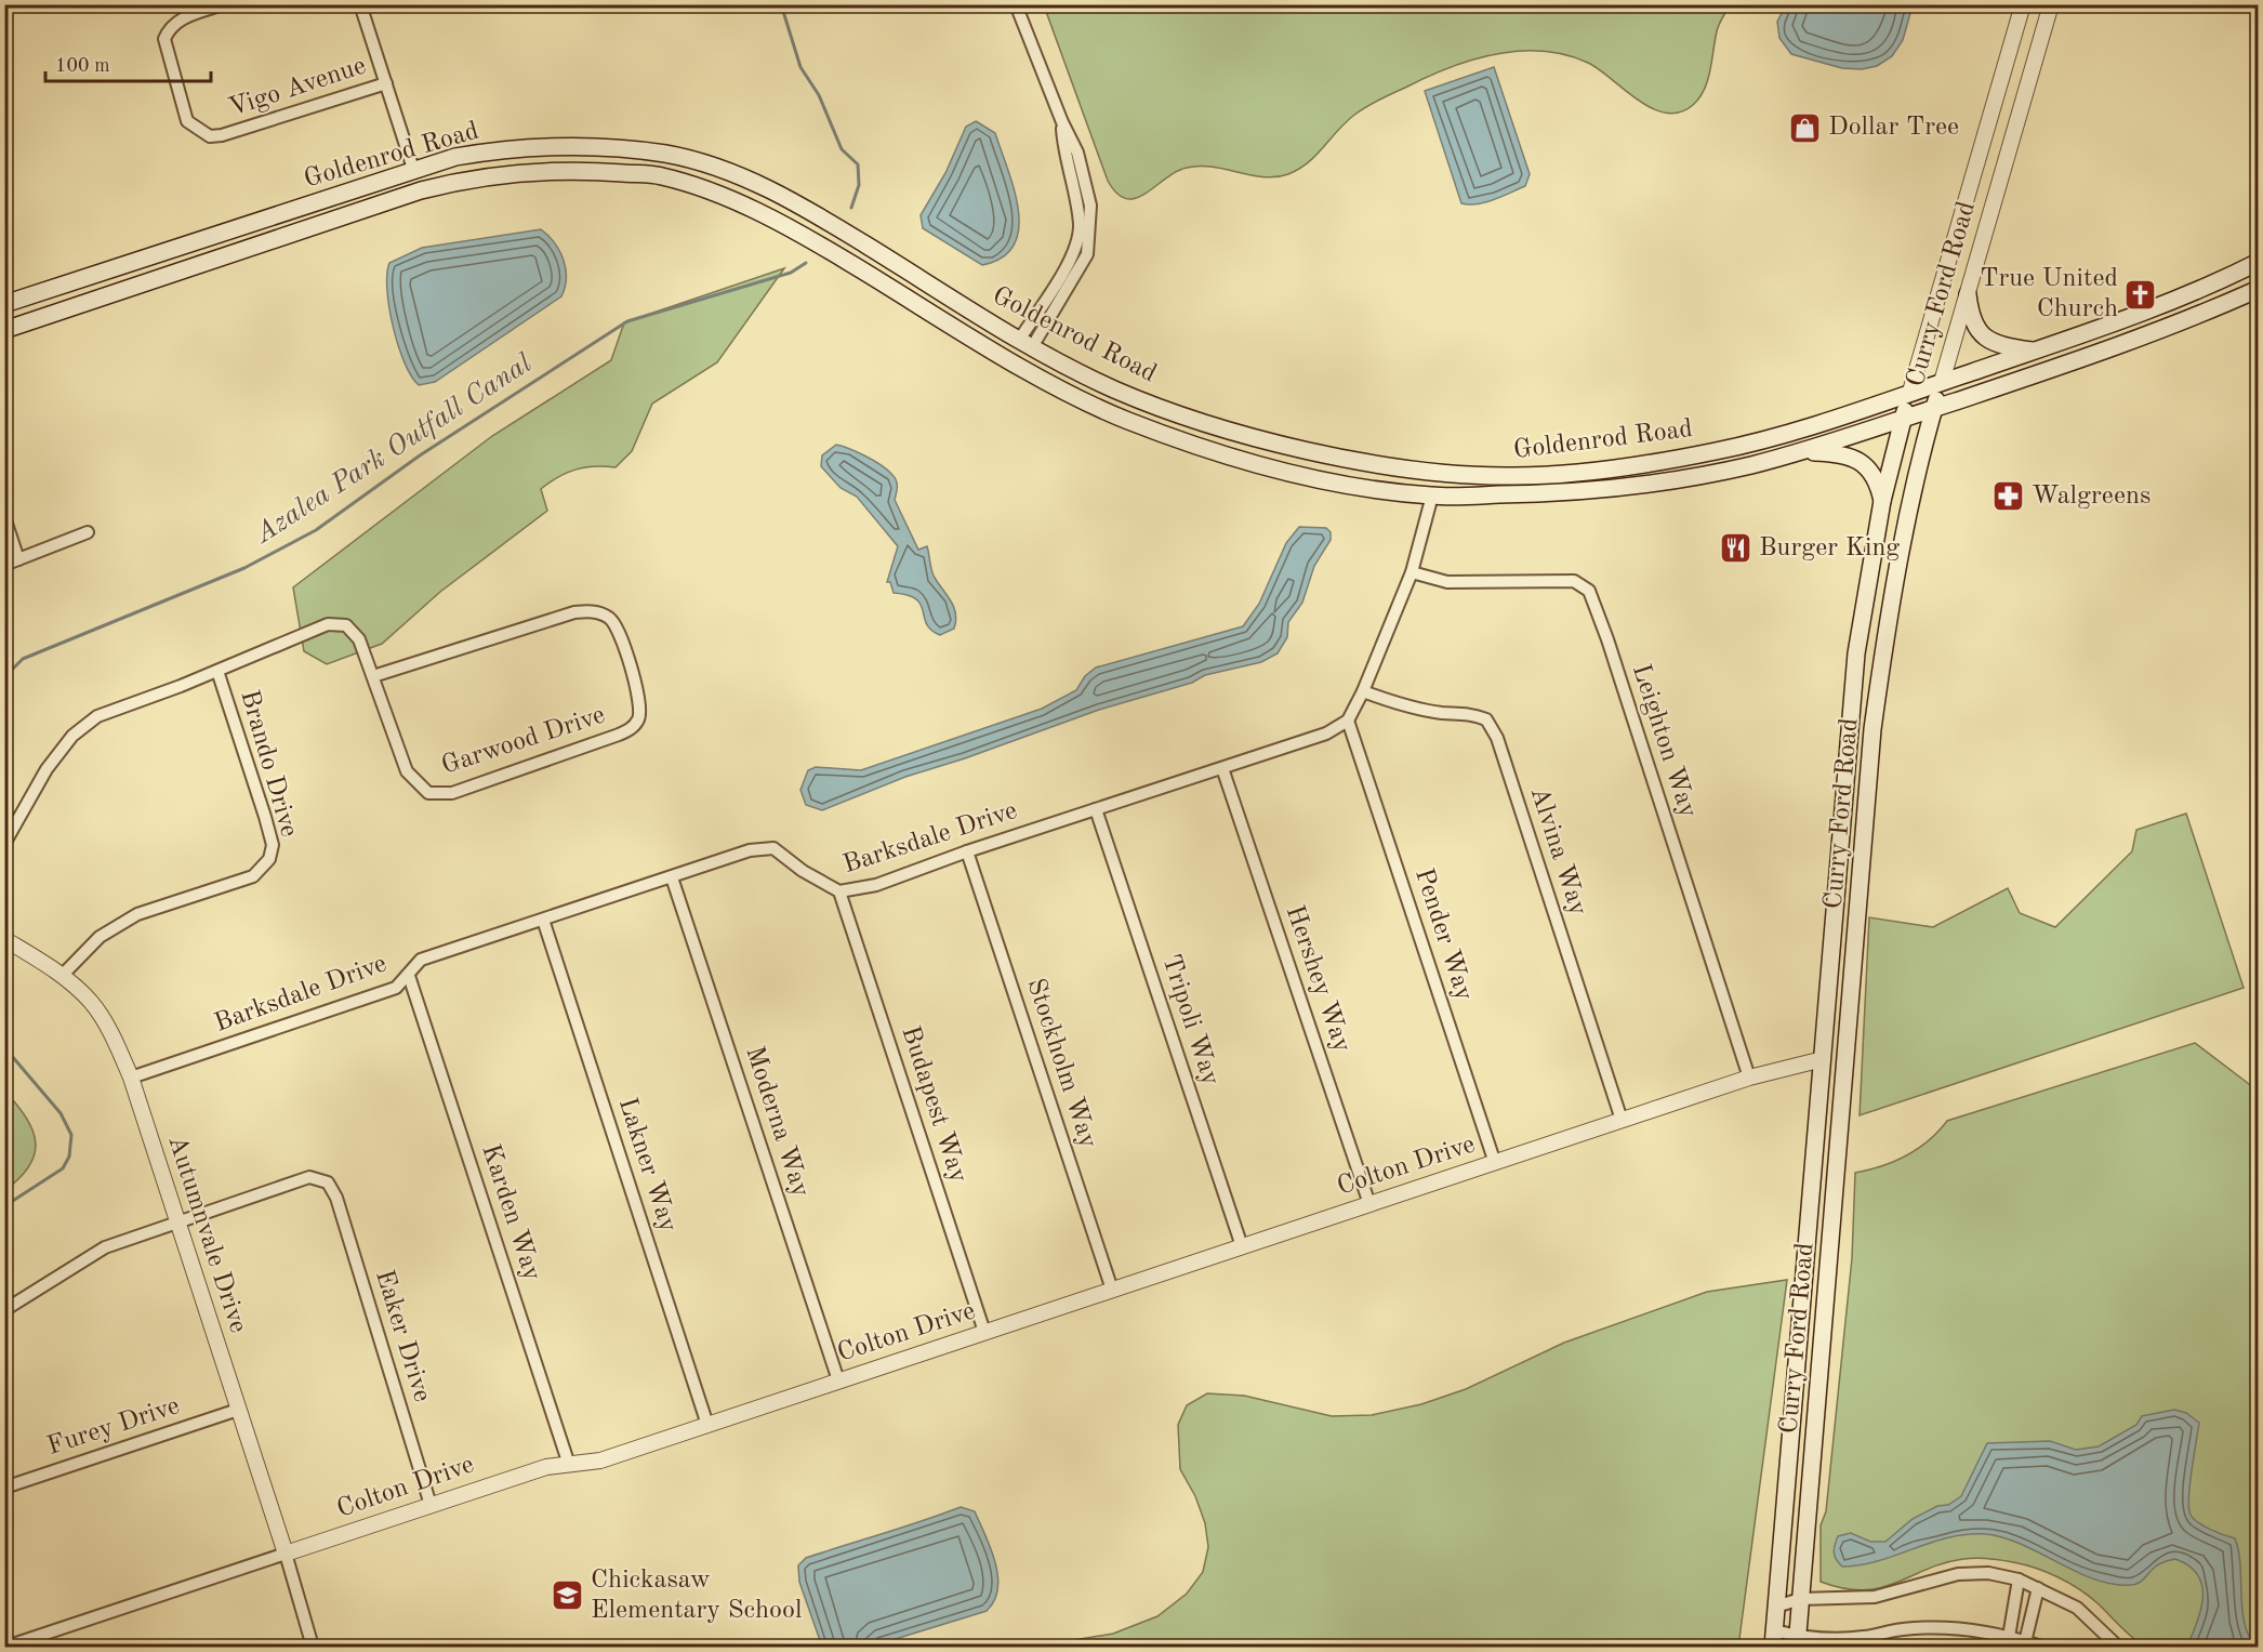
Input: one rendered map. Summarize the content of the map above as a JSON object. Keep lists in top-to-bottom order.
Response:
{
  "streets": {
    "main road": ["Goldenrod Road", "Curry Ford Road"],
    "street": [
      "Vigo Avenue",
      "Garwood Drive",
      "Leighton Way",
      "Brando Drive",
      "Barksdale Drive",
      "Alvina Way",
      "Pender Way",
      "Hershey Way",
      "Tripoli Way",
      "Stockholm Way",
      "Budapest Way",
      "Moderna Way",
      "Lakner Way",
      "Colton Drive",
      "Karden Way",
      "Autumnvale Drive",
      "Eaker Drive",
      "Furey Drive"
    ]
  },
  "crossings": [
    ["Goldenrod Road", "Curry Ford Road"],
    ["Curry Ford Road", "Colton Drive"],
    ["Garwood Drive", "Brando Drive"],
    ["Leighton Way", "Colton Drive"],
    ["Brando Drive", "Autumnvale Drive"],
    ["Barksdale Drive", "Pender Way"],
    ["Barksdale Drive", "Hershey Way"],
    ["Barksdale Drive", "Tripoli Way"],
    ["Barksdale Drive", "Stockholm Way"],
    ["Barksdale Drive", "Budapest Way"],
    ["Barksdale Drive", "Moderna Way"],
    ["Barksdale Drive", "Lakner Way"],
    ["Barksdale Drive", "Karden Way"],
    ["Barksdale Drive", "Autumnvale Drive"],
    ["Alvina Way", "Colton Drive"],
    ["Pender Way", "Colton Drive"],
    ["Hershey Way", "Colton Drive"],
    ["Tripoli Way", "Colton Drive"],
    ["Stockholm Way", "Colton Drive"],
    ["Budapest Way", "Colton Drive"],
    ["Moderna Way", "Colton Drive"],
    ["Lakner Way", "Colton Drive"],
    ["Colton Drive", "Karden Way"],
    ["Colton Drive", "Autumnvale Drive"],
    ["Colton Drive", "Eaker Drive"],
    ["Autumnvale Drive", "Eaker Drive"],
    ["Autumnvale Drive", "Furey Drive"]
  ],
  "water": ["Azalea Park Outfall Canal"],
  "places": {
    "shop": ["Dollar Tree"],
    "church": ["True United Church"],
    "pharmacy": ["Walgreens"],
    "restaurant": ["Burger King"],
    "school or university": ["Chickasaw Elementary School"]
  },
  "scale_bar": "100 m"
}
